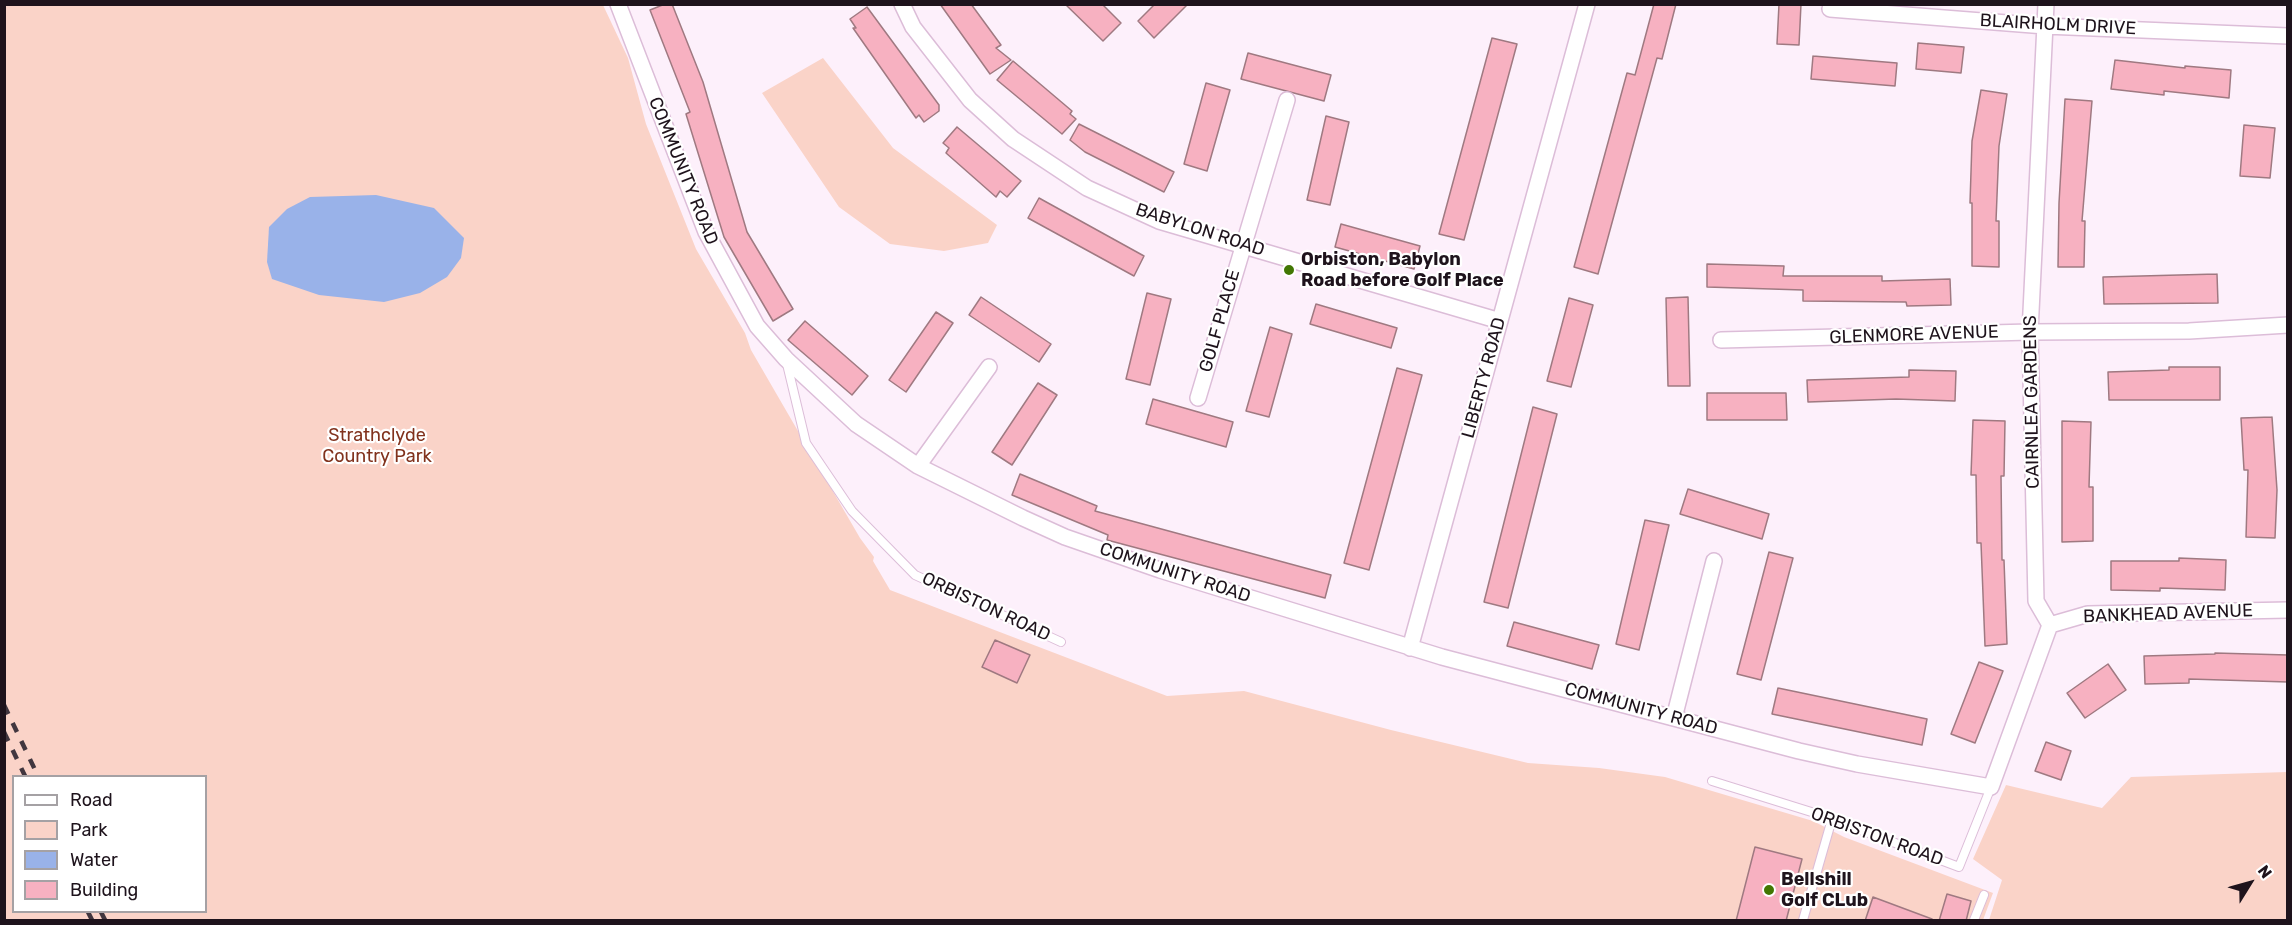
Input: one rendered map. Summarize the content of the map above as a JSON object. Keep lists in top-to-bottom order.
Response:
{
  "streets": {
    "street": [
      "BLAIRHOLM DRIVE",
      "COMMUNITY ROAD",
      "BABYLON ROAD",
      "GOLF PLACE",
      "GLENMORE AVENUE",
      "LIBERTY ROAD",
      "CAIRNLEA GARDENS",
      "BANKHEAD AVENUE"
    ],
    "lane": ["ORBISTON ROAD"]
  },
  "crossings": [
    ["BLAIRHOLM DRIVE", "CAIRNLEA GARDENS"],
    ["COMMUNITY ROAD", "LIBERTY ROAD"],
    ["COMMUNITY ROAD", "ORBISTON ROAD"],
    ["BABYLON ROAD", "GOLF PLACE"],
    ["BABYLON ROAD", "LIBERTY ROAD"],
    ["GLENMORE AVENUE", "CAIRNLEA GARDENS"],
    ["CAIRNLEA GARDENS", "BANKHEAD AVENUE"]
  ],
  "parks": ["Strathclyde Country Park"],
  "places": ["Orbiston, Babylon Road before Golf Place", "Bellshill Golf CLub"],
  "legend": [
    "Road",
    "Park",
    "Water",
    "Building"
  ],
  "north": "top right"
}
